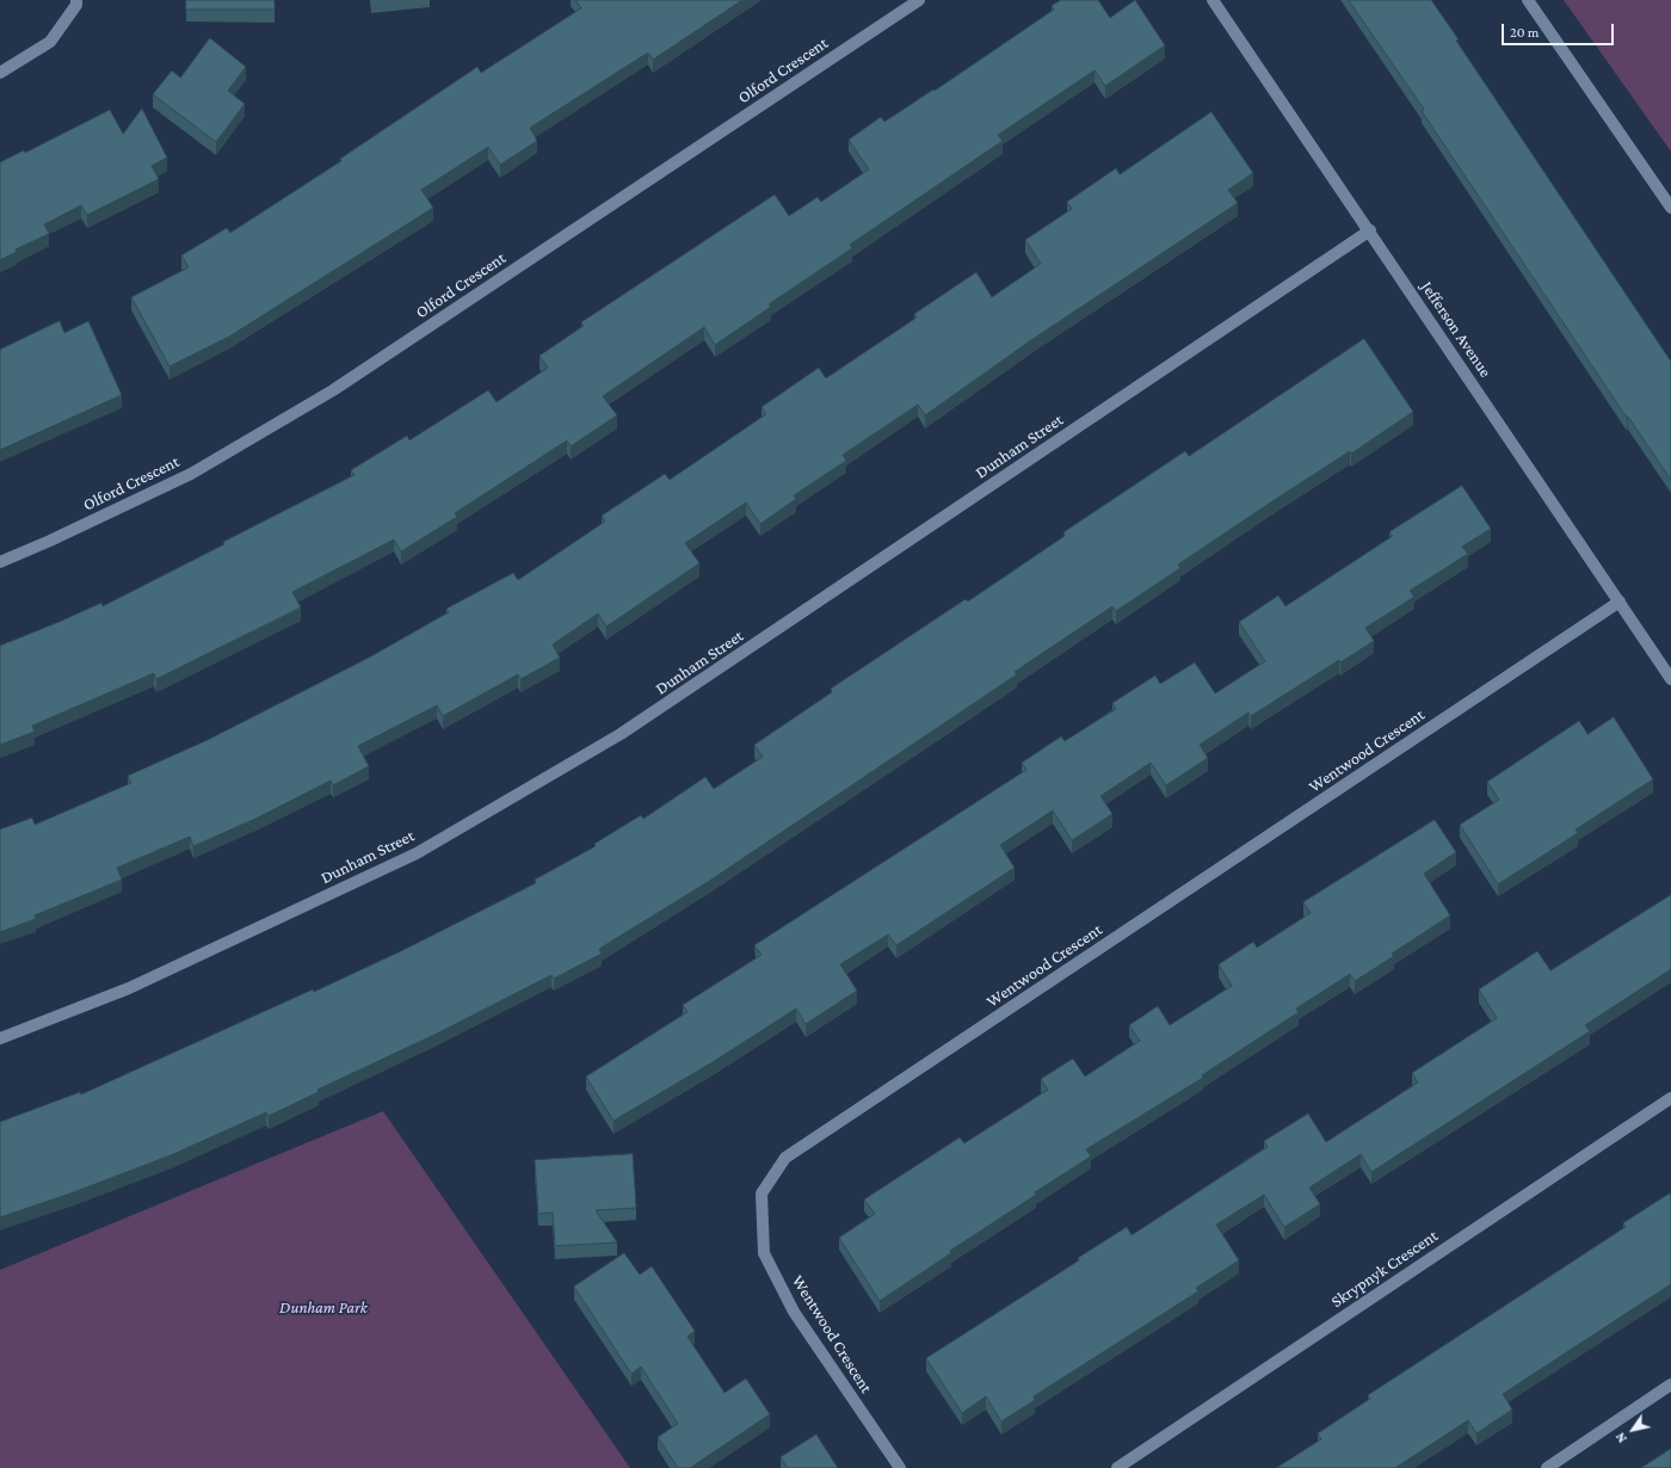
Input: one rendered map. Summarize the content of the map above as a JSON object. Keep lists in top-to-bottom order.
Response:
{
  "streets": {
    "street": [
      "Olford Crescent",
      "Jefferson Avenue",
      "Dunham Street",
      "Wentwood Crescent",
      "Skrypnyk Crescent"
    ]
  },
  "crossings": [
    ["Jefferson Avenue", "Dunham Street"],
    ["Jefferson Avenue", "Wentwood Crescent"]
  ],
  "parks": ["Dunham Park"],
  "scale_bar": "20 m",
  "north": "bottom left"
}
